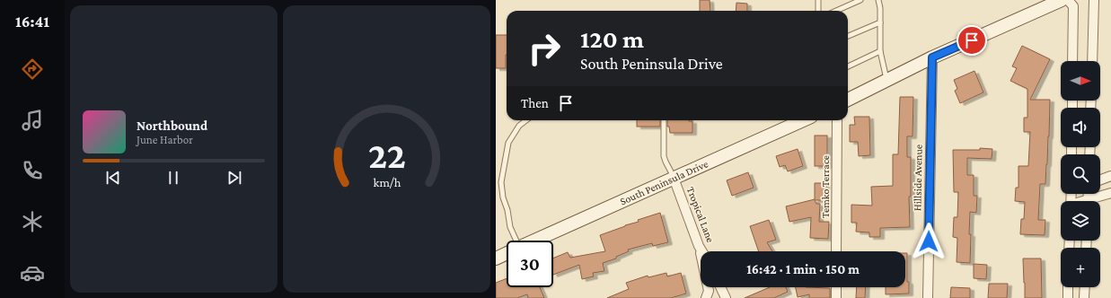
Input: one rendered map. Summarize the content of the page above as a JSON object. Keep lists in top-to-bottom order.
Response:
{
  "streets": {
    "main road": ["South Peninsula Drive"],
    "street": ["Hillside Avenue", "Temko Terrace", "Tropical Lane"]
  },
  "crossings": [
    ["South Peninsula Drive", "Tropical Lane"]
  ],
  "north": "right",
  "page": {
    "tabs": "16:41",
    "turn": ["120 m", "South Peninsula Drive"],
    "map_buttons": "+",
    "then": "Then",
    "song": ["Northbound", "June Harbor"],
    "limit": "30",
    "trip": "16:42 · 1 min · 150 m",
    "gauge": ["22", "km/h"]
  }
}
